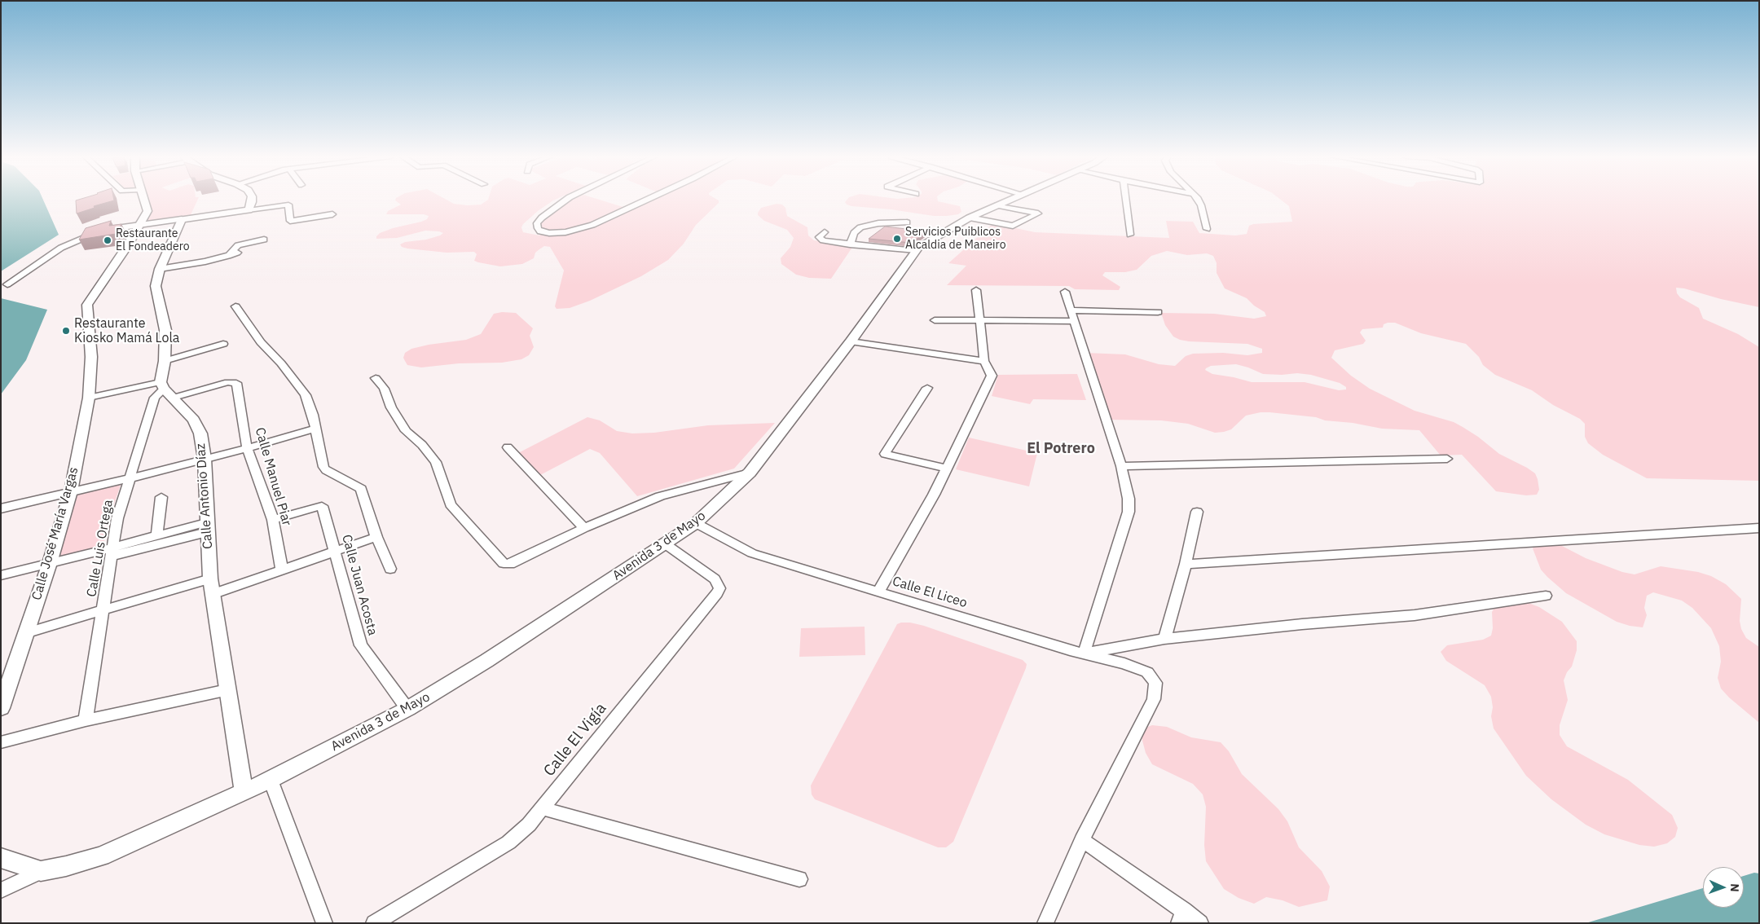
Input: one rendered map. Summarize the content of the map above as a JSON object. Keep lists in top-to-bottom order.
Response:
{
  "streets": {
    "street": [
      "Calle Manuel Piar",
      "Calle Antonio Díaz",
      "Calle José María Vargas",
      "Avenida 3 de Mayo",
      "Calle Luis Ortega",
      "Calle Juan Acosta",
      "Calle El Liceo",
      "Calle El Vigía"
    ]
  },
  "crossings": [
    ["Calle Manuel Piar", "Calle Antonio Díaz"],
    ["Calle Manuel Piar", "Calle Luis Ortega"],
    ["Calle Manuel Piar", "Calle Juan Acosta"],
    ["Calle Antonio Díaz", "Avenida 3 de Mayo"],
    ["Calle Antonio Díaz", "Calle Luis Ortega"],
    ["Avenida 3 de Mayo", "Calle Juan Acosta"],
    ["Avenida 3 de Mayo", "Calle El Liceo"],
    ["Avenida 3 de Mayo", "Calle El Vigía"]
  ],
  "districts": ["El Potrero"],
  "places": ["Servicios Puiblicos Alcaldia de Maneiro", "Restaurante El Fondeadero", "Restaurante Kiosko Mamá Lola"],
  "north": "right"
}
